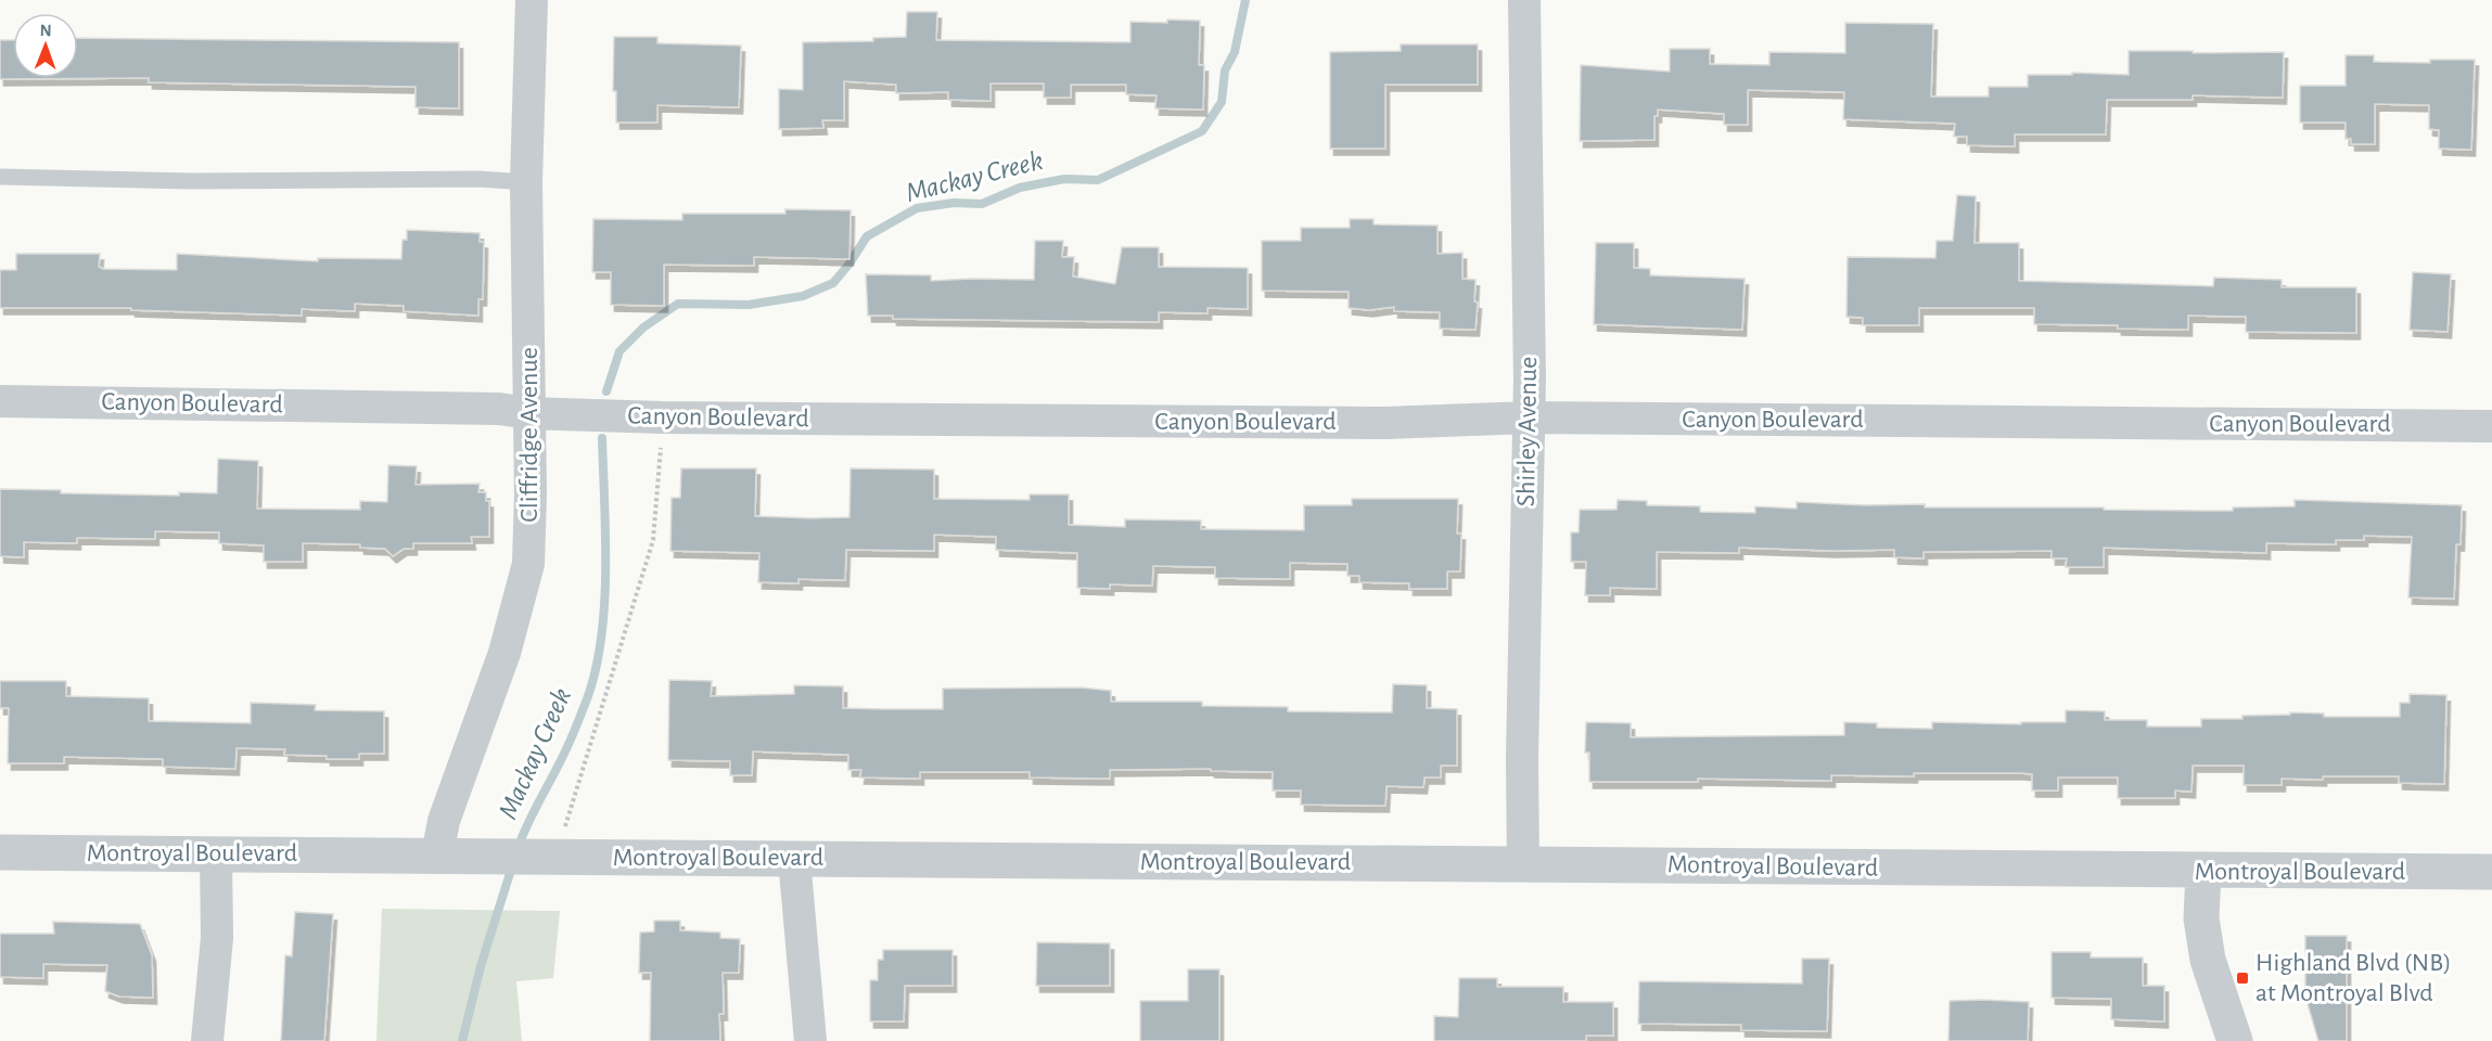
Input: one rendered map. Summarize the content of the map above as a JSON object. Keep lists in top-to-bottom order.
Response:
{
  "streets": {
    "street": [
      "Canyon Boulevard",
      "Shirley Avenue",
      "Cliffridge Avenue",
      "Montroyal Boulevard"
    ]
  },
  "crossings": [
    ["Canyon Boulevard", "Shirley Avenue"],
    ["Canyon Boulevard", "Cliffridge Avenue"],
    ["Shirley Avenue", "Montroyal Boulevard"],
    ["Cliffridge Avenue", "Montroyal Boulevard"]
  ],
  "water": ["Mackay Creek"],
  "places": {
    "transit": ["Highland Blvd (NB) at Montroyal Blvd"]
  },
  "north": "top"
}
